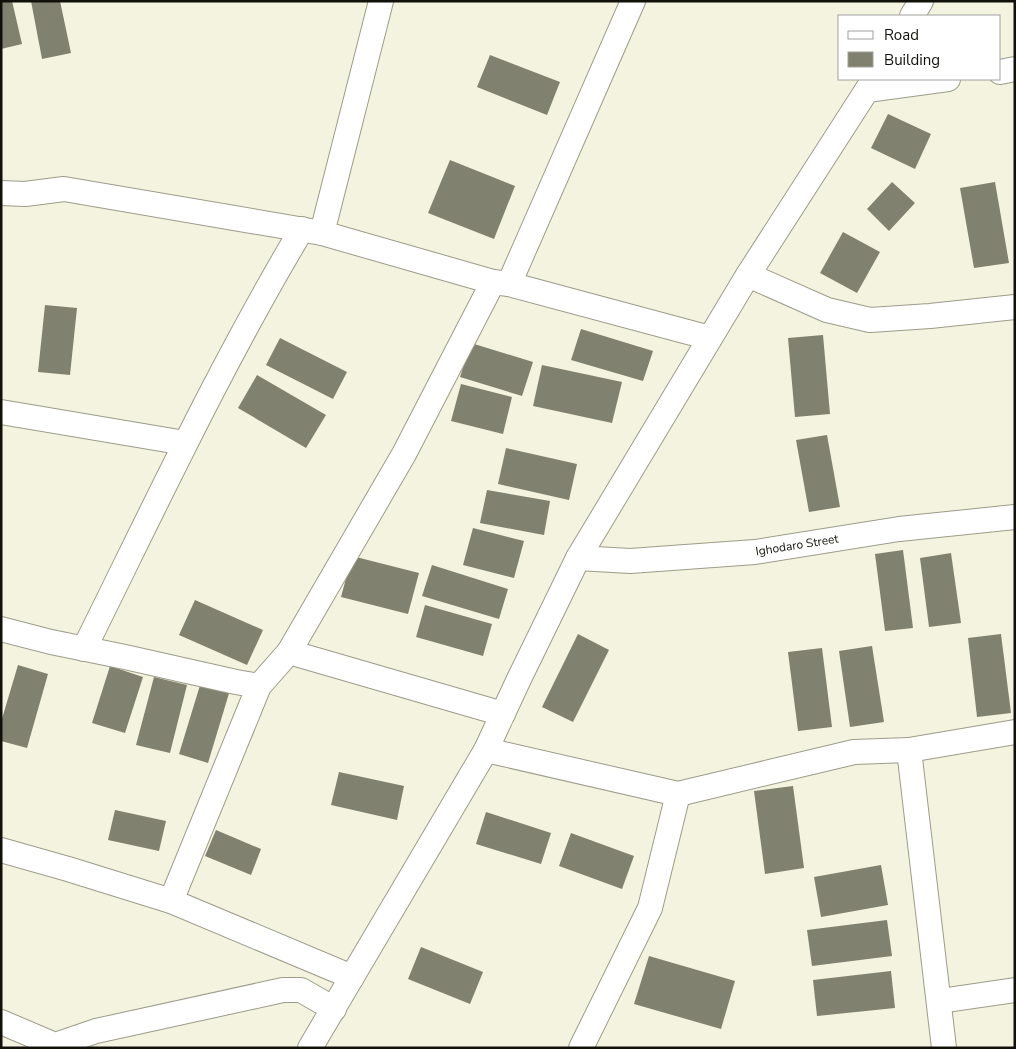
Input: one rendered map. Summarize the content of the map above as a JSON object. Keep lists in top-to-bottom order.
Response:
{
  "streets": {
    "street": ["Ighodaro Street"]
  },
  "legend": ["Road", "Building"]
}
